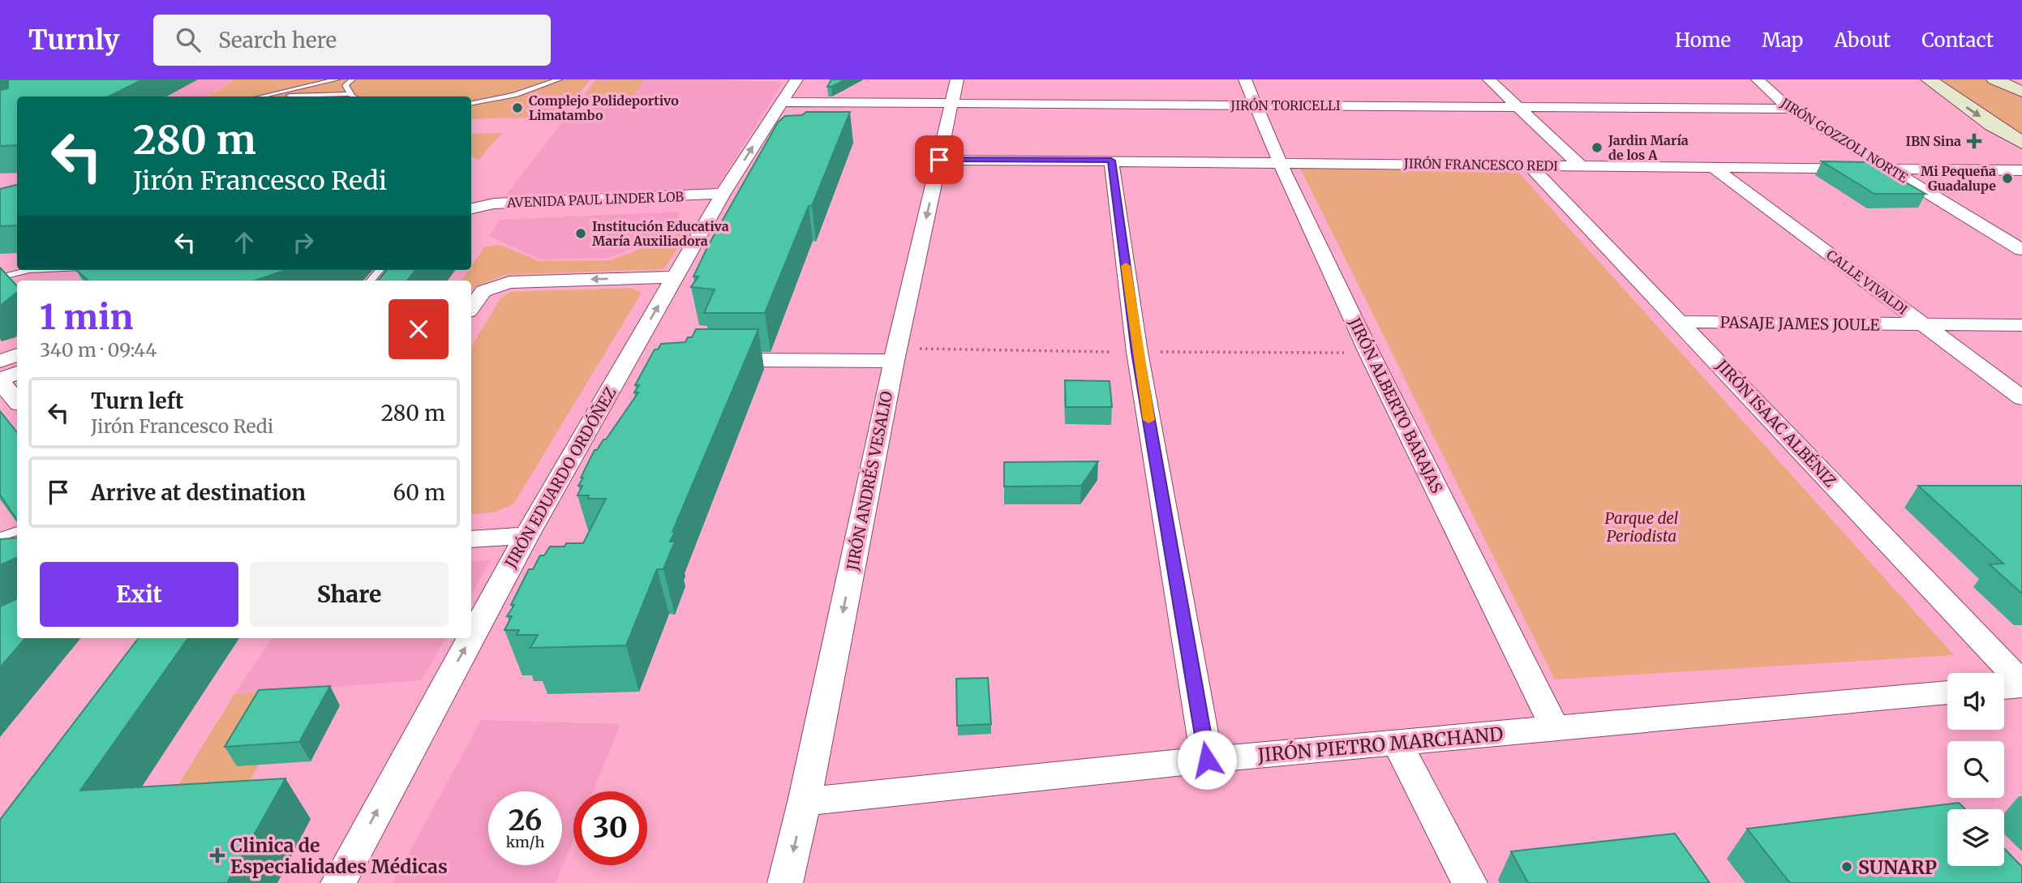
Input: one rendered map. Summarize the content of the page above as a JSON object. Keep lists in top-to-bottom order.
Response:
{
  "streets": {
    "street": [
      "JIRÓN TORICELLI",
      "JIRÓN GOZZOLI NORTE",
      "JIRÓN FRANCESCO REDI",
      "AVENIDA PAUL LINDER LOB",
      "CALLE VIVALDI",
      "PASAJE JAMES JOULE",
      "JIRÓN ALBERTO BARAJAS",
      "JIRÓN ISAAC ALBÉNIZ",
      "JIRÓN EDUARDO ORDÓÑEZ",
      "JIRÓN ANDRÉS VESALIO",
      "JIRÓN PIETRO MARCHAND"
    ]
  },
  "crossings": [
    ["JIRÓN TORICELLI", "JIRÓN GOZZOLI NORTE"],
    ["JIRÓN TORICELLI", "JIRÓN ALBERTO BARAJAS"],
    ["JIRÓN TORICELLI", "JIRÓN EDUARDO ORDÓÑEZ"],
    ["JIRÓN TORICELLI", "JIRÓN ANDRÉS VESALIO"],
    ["JIRÓN GOZZOLI NORTE", "JIRÓN FRANCESCO REDI"],
    ["JIRÓN FRANCESCO REDI", "CALLE VIVALDI"],
    ["JIRÓN FRANCESCO REDI", "JIRÓN ALBERTO BARAJAS"],
    ["JIRÓN FRANCESCO REDI", "JIRÓN ISAAC ALBÉNIZ"],
    ["JIRÓN FRANCESCO REDI", "JIRÓN ANDRÉS VESALIO"],
    ["AVENIDA PAUL LINDER LOB", "JIRÓN EDUARDO ORDÓÑEZ"],
    ["CALLE VIVALDI", "PASAJE JAMES JOULE"],
    ["PASAJE JAMES JOULE", "JIRÓN ISAAC ALBÉNIZ"],
    ["JIRÓN ALBERTO BARAJAS", "JIRÓN PIETRO MARCHAND"],
    ["JIRÓN ANDRÉS VESALIO", "JIRÓN PIETRO MARCHAND"]
  ],
  "one_way": ["JIRÓN EDUARDO ORDÓÑEZ", "JIRÓN ANDRÉS VESALIO"],
  "parks": ["Parque del Periodista"],
  "places": {
    "other": [
      "Complejo Polideportivo Limatambo",
      "Jardin María de los A",
      "Mi Pequeña Guadalupe",
      "Institución Educativa María Auxiliadora",
      "SUNARP"
    ],
    "health": ["IBN Sina", "Clinica de Especialidades Médicas"]
  },
  "page": {
    "header": "Turnly",
    "search": "Search here",
    "nav": [
      "Home",
      "Map",
      "About",
      "Contact"
    ],
    "turn": ["280 m", "Jirón Francesco Redi"],
    "heading": ["1 min", "340 m · 09:44"],
    "list": [
      {
        "name": "Turn left",
        "note": "Jirón Francesco Redi",
        "value": "280 m"
      },
      {
        "name": "Arrive at destination",
        "value": "60 m"
      }
    ],
    "buttons": ["Exit", "Share"],
    "speed": "26 km/h",
    "limit": "30"
  }
}
